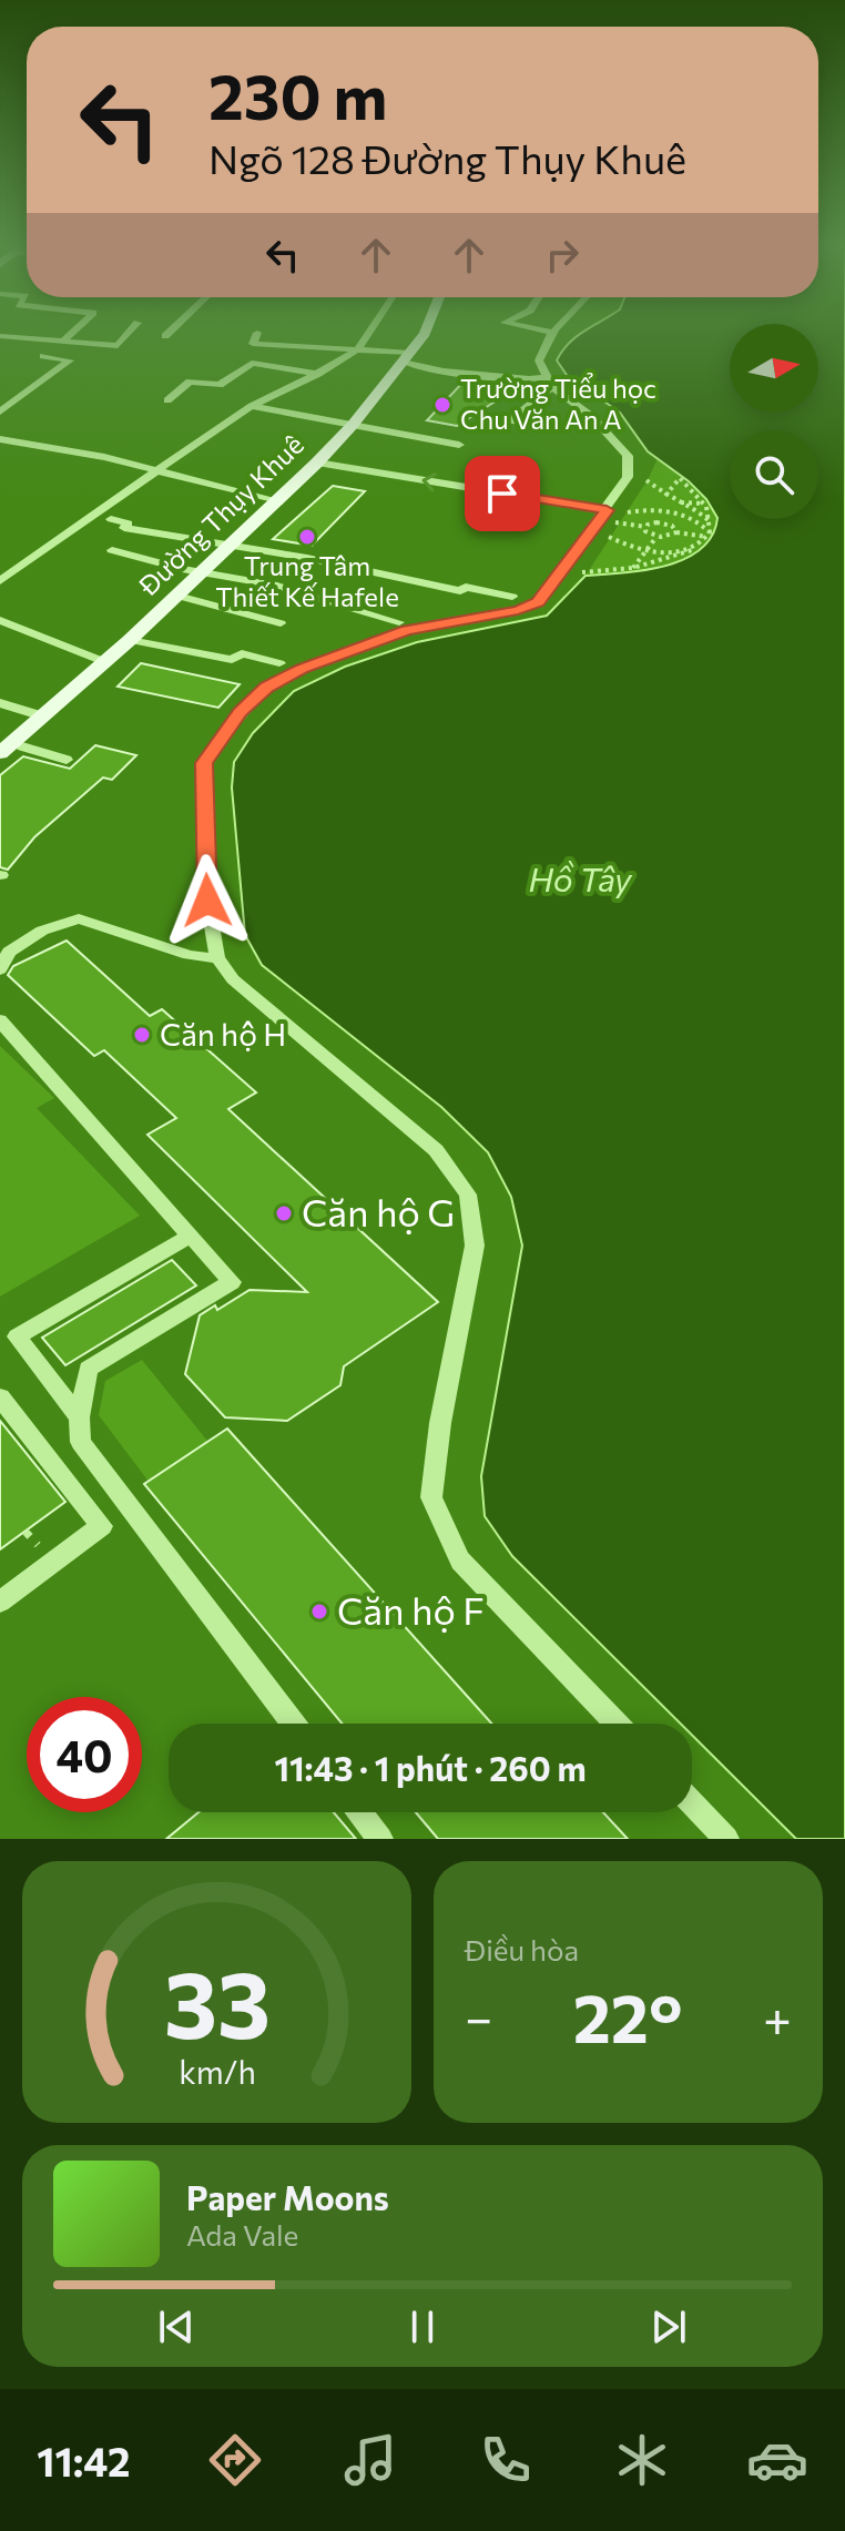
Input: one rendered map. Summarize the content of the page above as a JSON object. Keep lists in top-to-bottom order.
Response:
{
  "streets": {
    "main road": ["Đường Thụy Khuê"]
  },
  "water": ["Hồ Tây"],
  "places": [
    "Trường Tiểu học Chu Văn An A",
    "Trung Tâm Thiết Kế Hafele",
    "Căn hộ H",
    "Căn hộ G",
    "Căn hộ F"
  ],
  "north": "right",
  "page": {
    "turn": ["230 m", "Ngõ 128 Đường Thụy Khuê"],
    "limit": "40",
    "trip": "11:43 · 1 phút · 260 m",
    "tile": "Điều hòa",
    "heat": ["−", "22°", "+"],
    "song": ["Paper Moons", "Ada Vale"],
    "tabs": "11:42",
    "gauge": ["33", "km/h"]
  }
}
